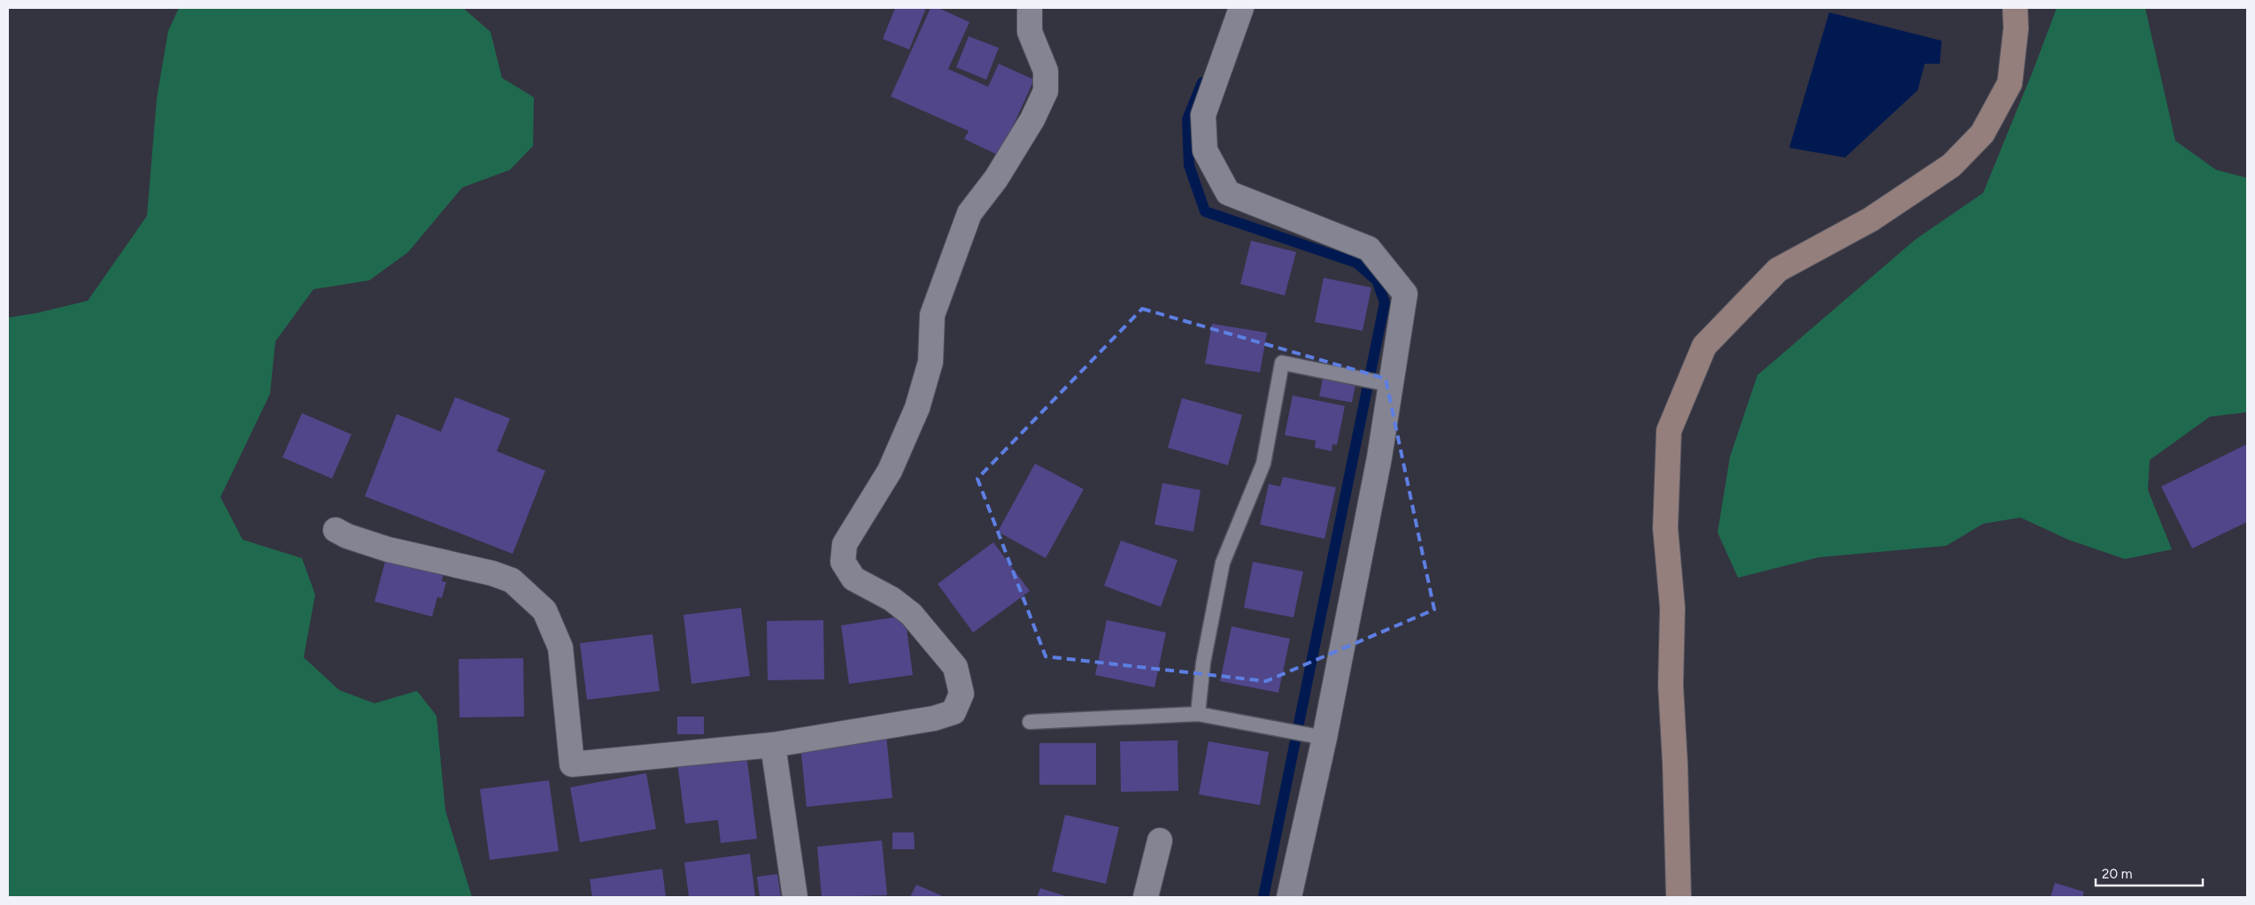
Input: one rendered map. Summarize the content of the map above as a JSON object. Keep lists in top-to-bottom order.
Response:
{
  "scale_bar": "20 m"
}
